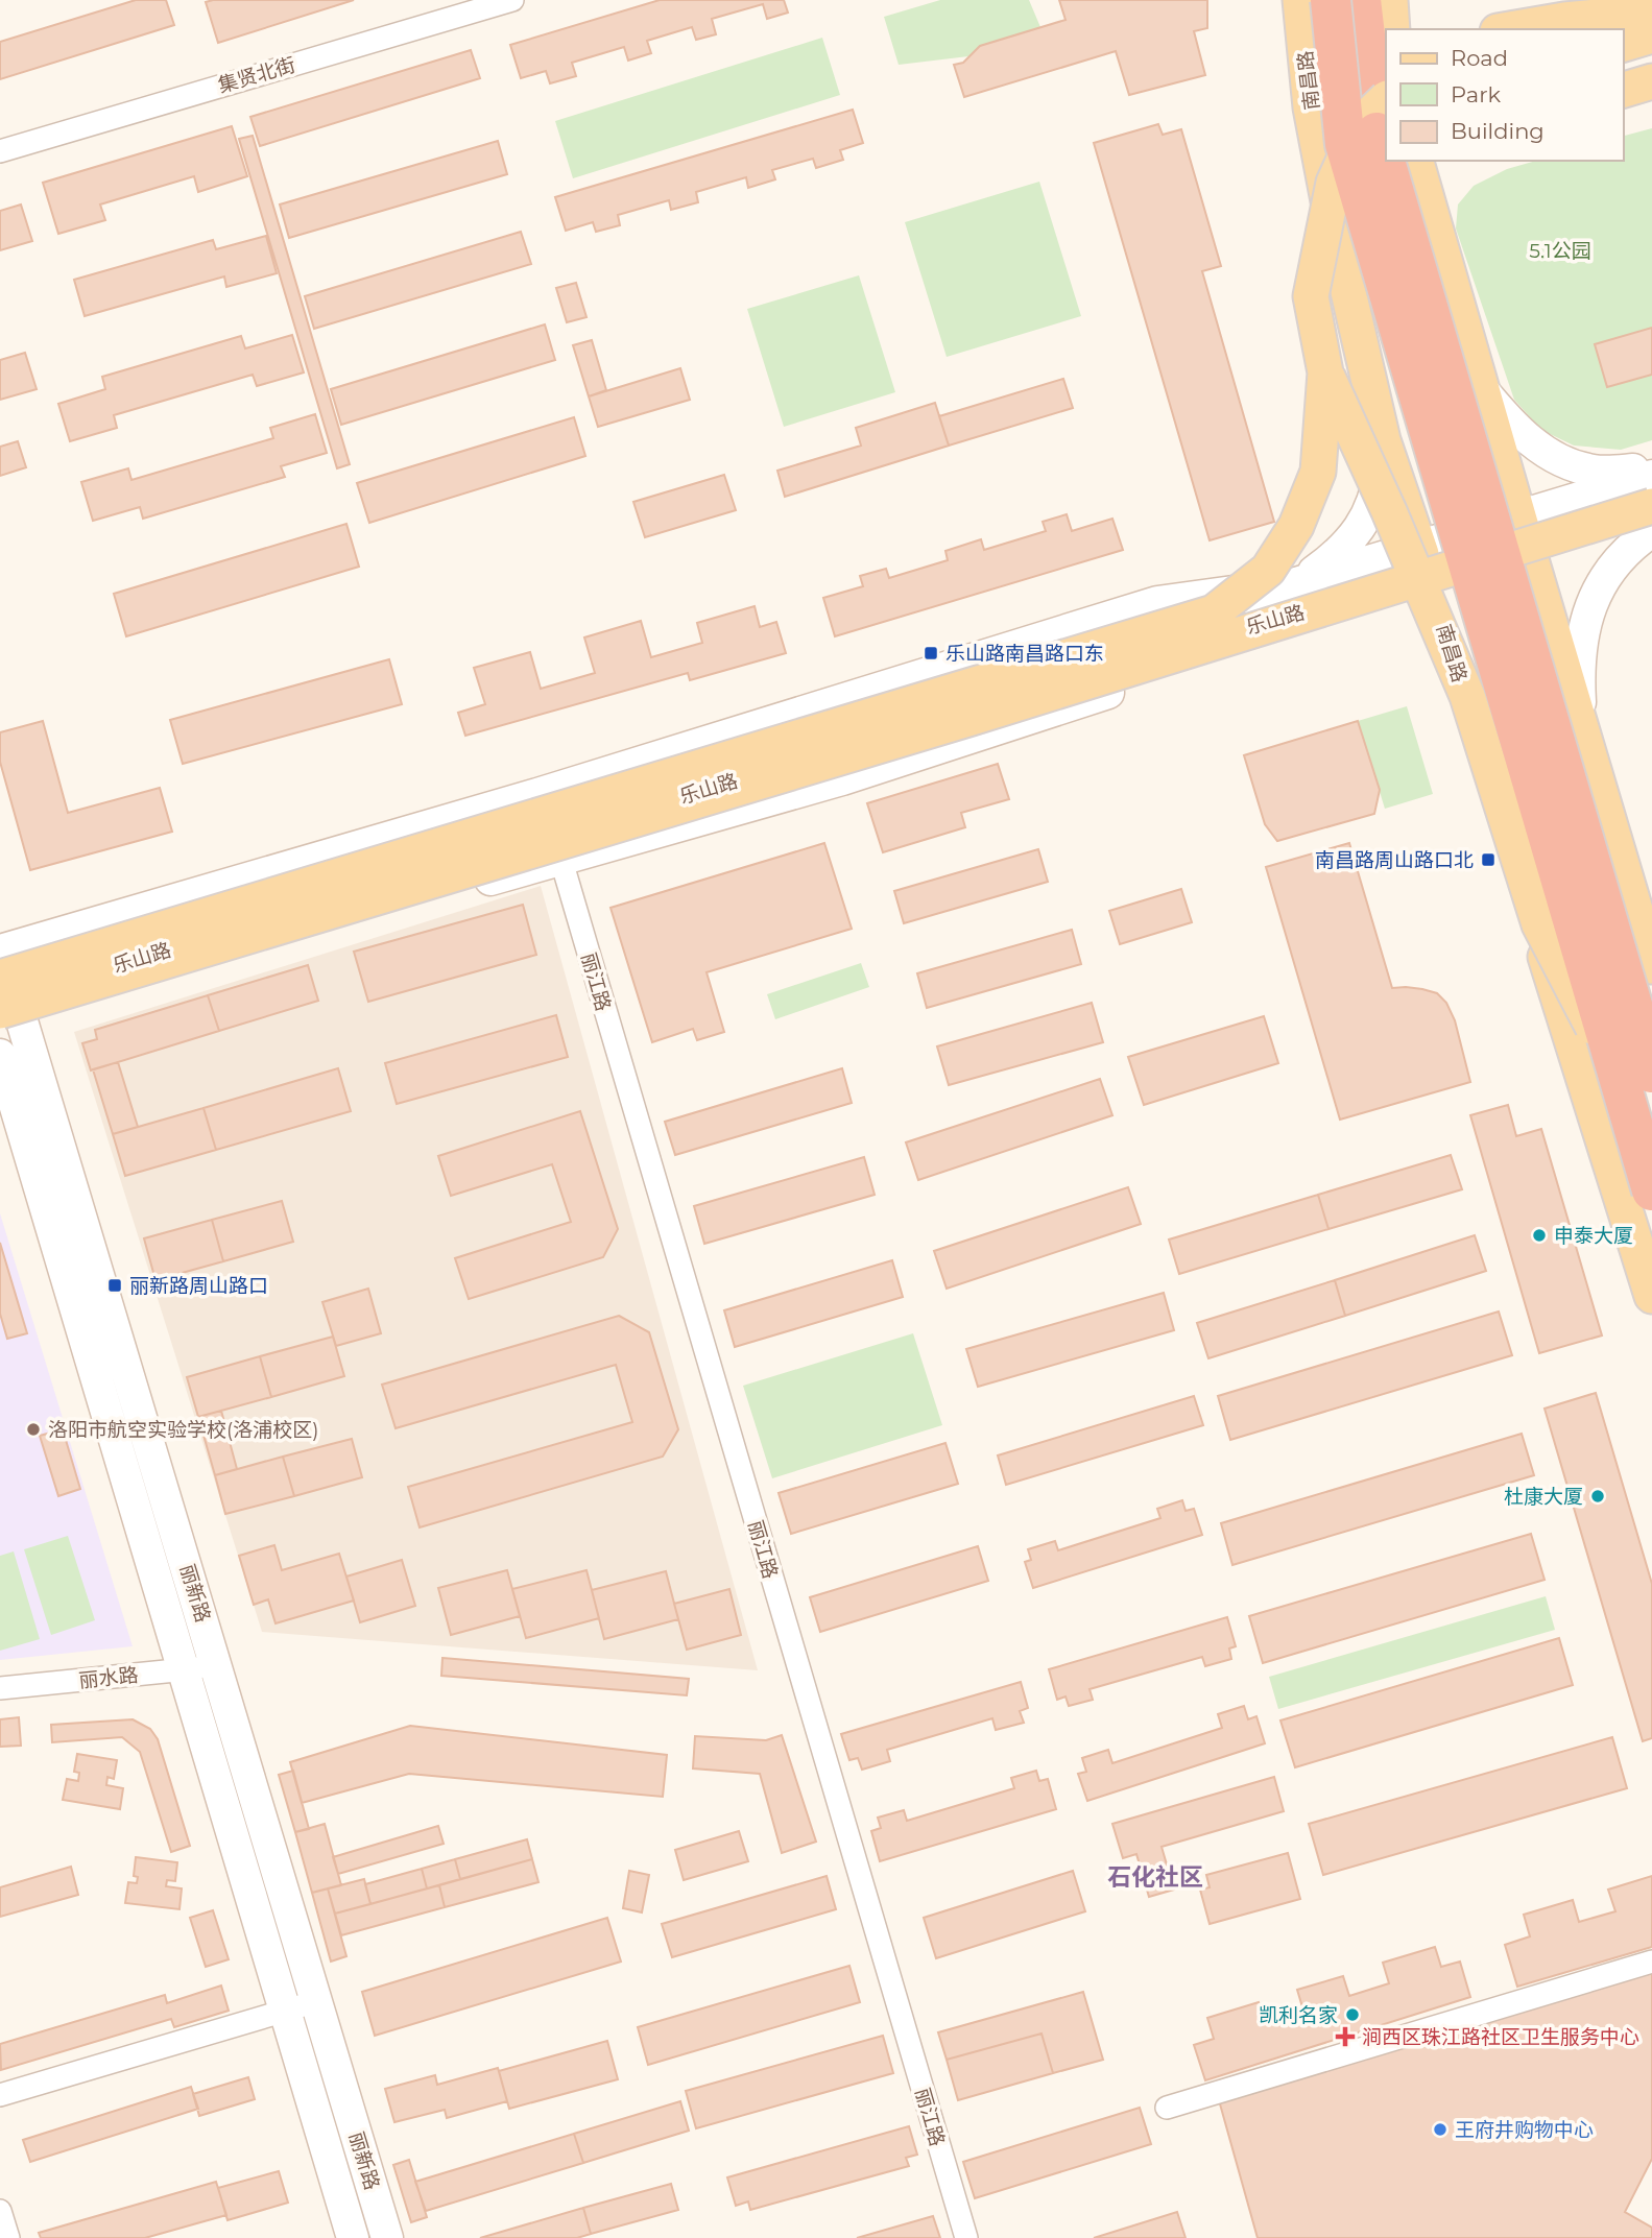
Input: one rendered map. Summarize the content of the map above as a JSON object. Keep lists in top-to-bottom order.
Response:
{
  "streets": {
    "highway": ["南昌路"],
    "main road": ["乐山路", "丽新路"],
    "street": ["集贤北街", "丽江路", "丽水路"]
  },
  "crossings": [
    ["南昌路", "乐山路"],
    ["乐山路", "丽江路"],
    ["乐山路", "丽新路"],
    ["丽新路", "丽水路"]
  ],
  "districts": ["石化社区"],
  "parks": ["5.1公园"],
  "places": {
    "transit": ["乐山路南昌路口东", "南昌路周山路口北", "丽新路周山路口"],
    "other": [
      "申泰大厦",
      "洛阳市航空实验学校(洛浦校区)",
      "杜康大厦",
      "凯利名家",
      "王府井购物中心"
    ],
    "health": ["涧西区珠江路社区卫生服务中心"]
  },
  "legend": ["Road", "Park", "Building"]
}
